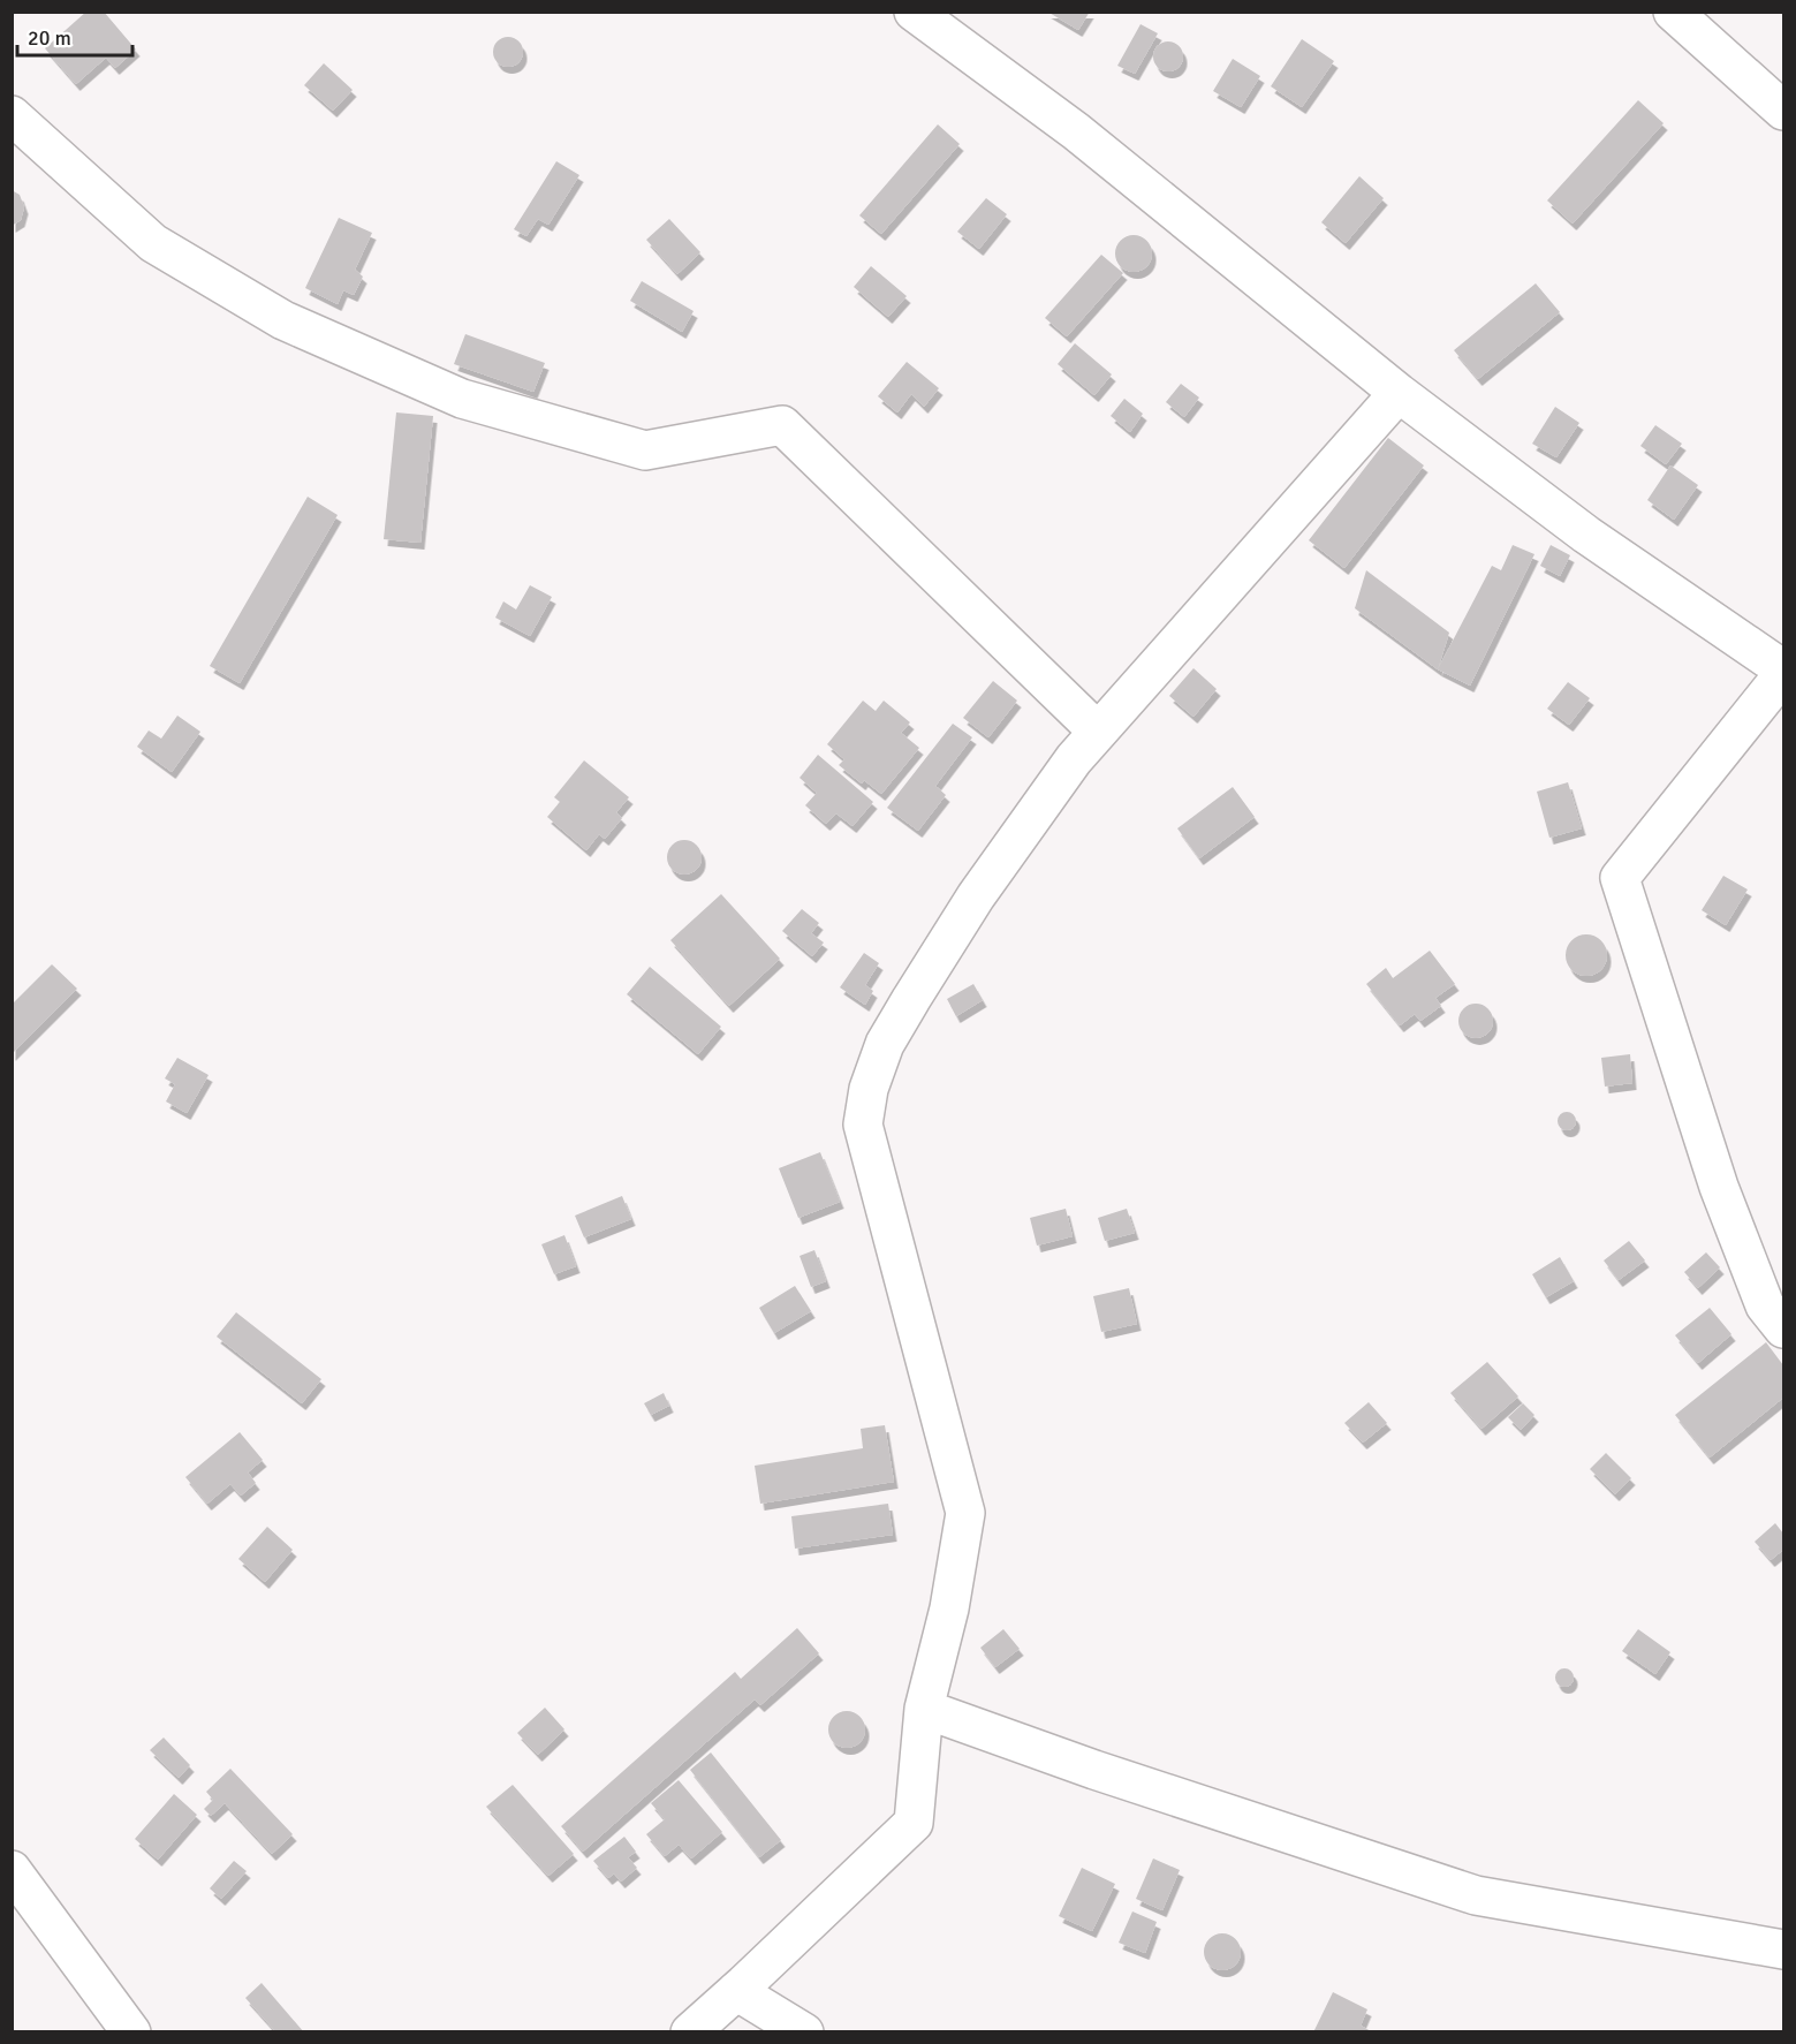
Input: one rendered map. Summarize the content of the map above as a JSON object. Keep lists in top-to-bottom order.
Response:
{
  "scale_bar": "20 m"
}
